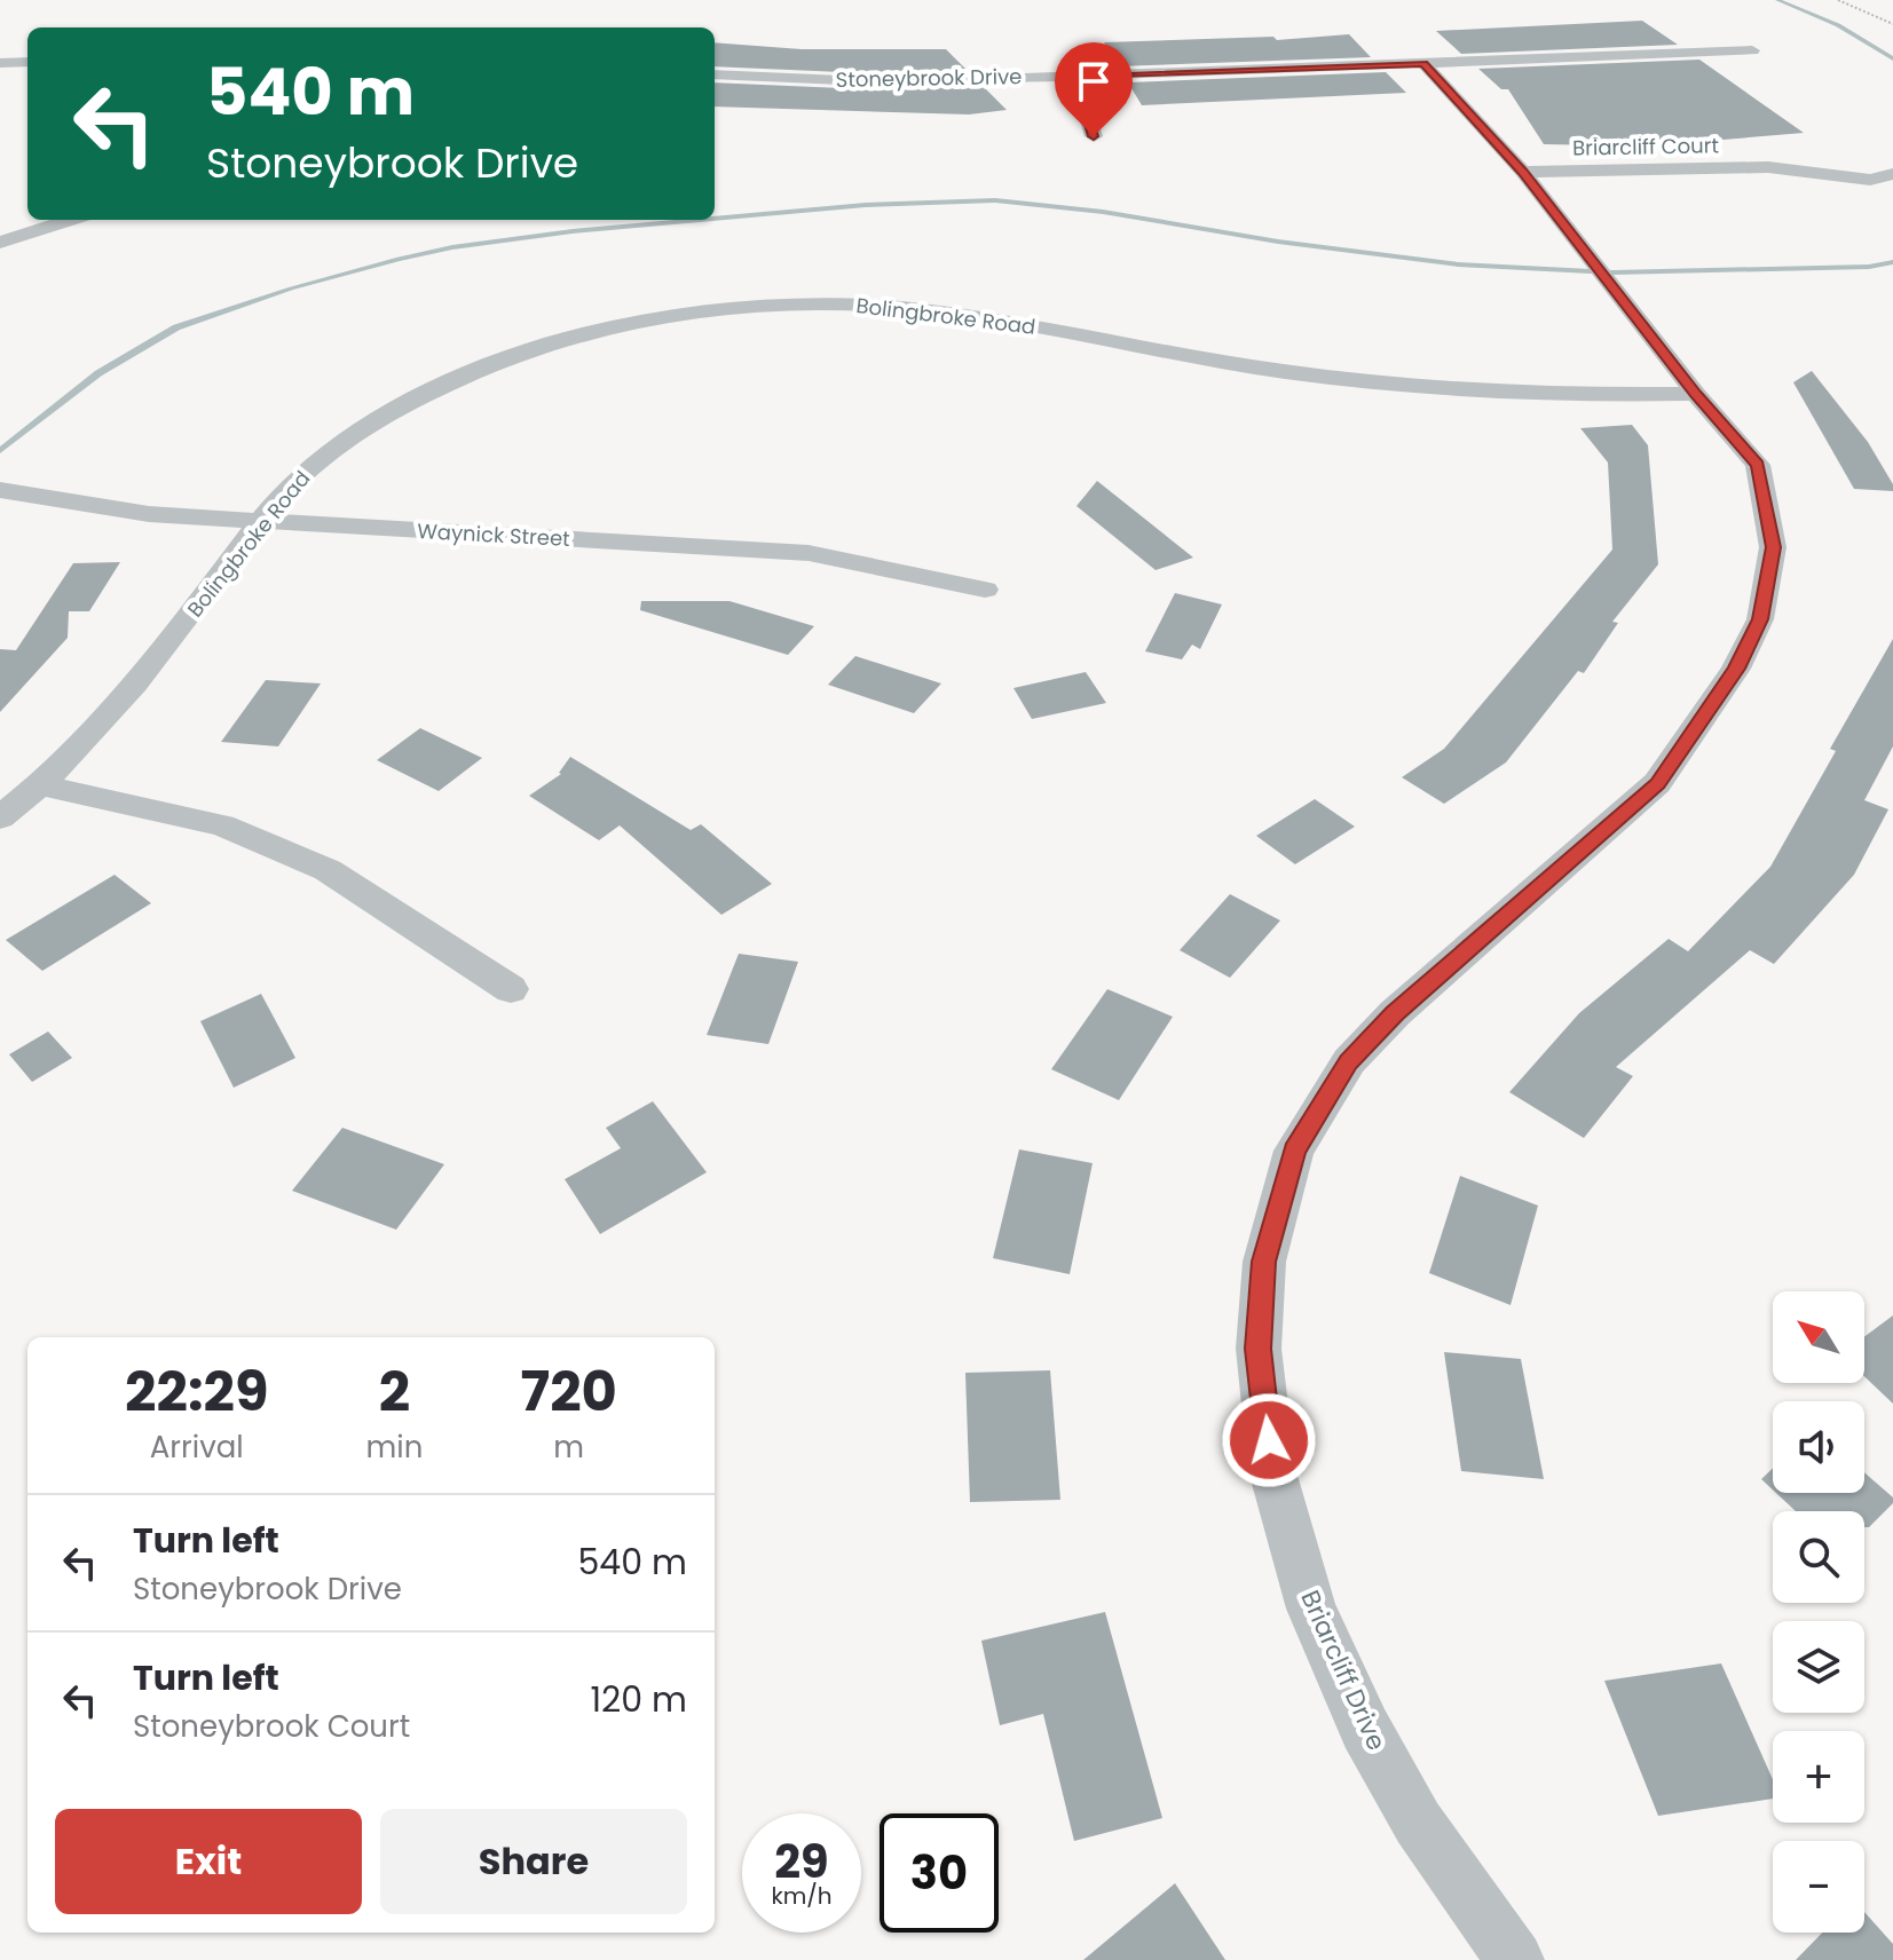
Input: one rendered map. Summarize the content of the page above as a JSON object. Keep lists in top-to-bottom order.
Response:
{
  "streets": {
    "street": [
      "Stoneybrook Drive",
      "Briarcliff Court",
      "Bolingbroke Road",
      "Waynick Street",
      "Briarcliff Drive"
    ]
  },
  "crossings": [
    ["Stoneybrook Drive", "Briarcliff Drive"],
    ["Briarcliff Court", "Briarcliff Drive"],
    ["Bolingbroke Road", "Waynick Street"],
    ["Bolingbroke Road", "Briarcliff Drive"]
  ],
  "north": "top left",
  "page": {
    "turn": ["540 m", "Stoneybrook Drive"],
    "map_buttons": ["+", "−"],
    "eta": [
      "22:29",
      "Arrival",
      "2",
      "min",
      "720",
      "m"
    ],
    "list": [
      {
        "name": "Turn left",
        "note": "Stoneybrook Drive",
        "value": "540 m"
      },
      {
        "name": "Turn left",
        "note": "Stoneybrook Court",
        "value": "120 m"
      }
    ],
    "buttons": ["Exit", "Share"],
    "speed": "29 km/h",
    "limit": "30"
  }
}
